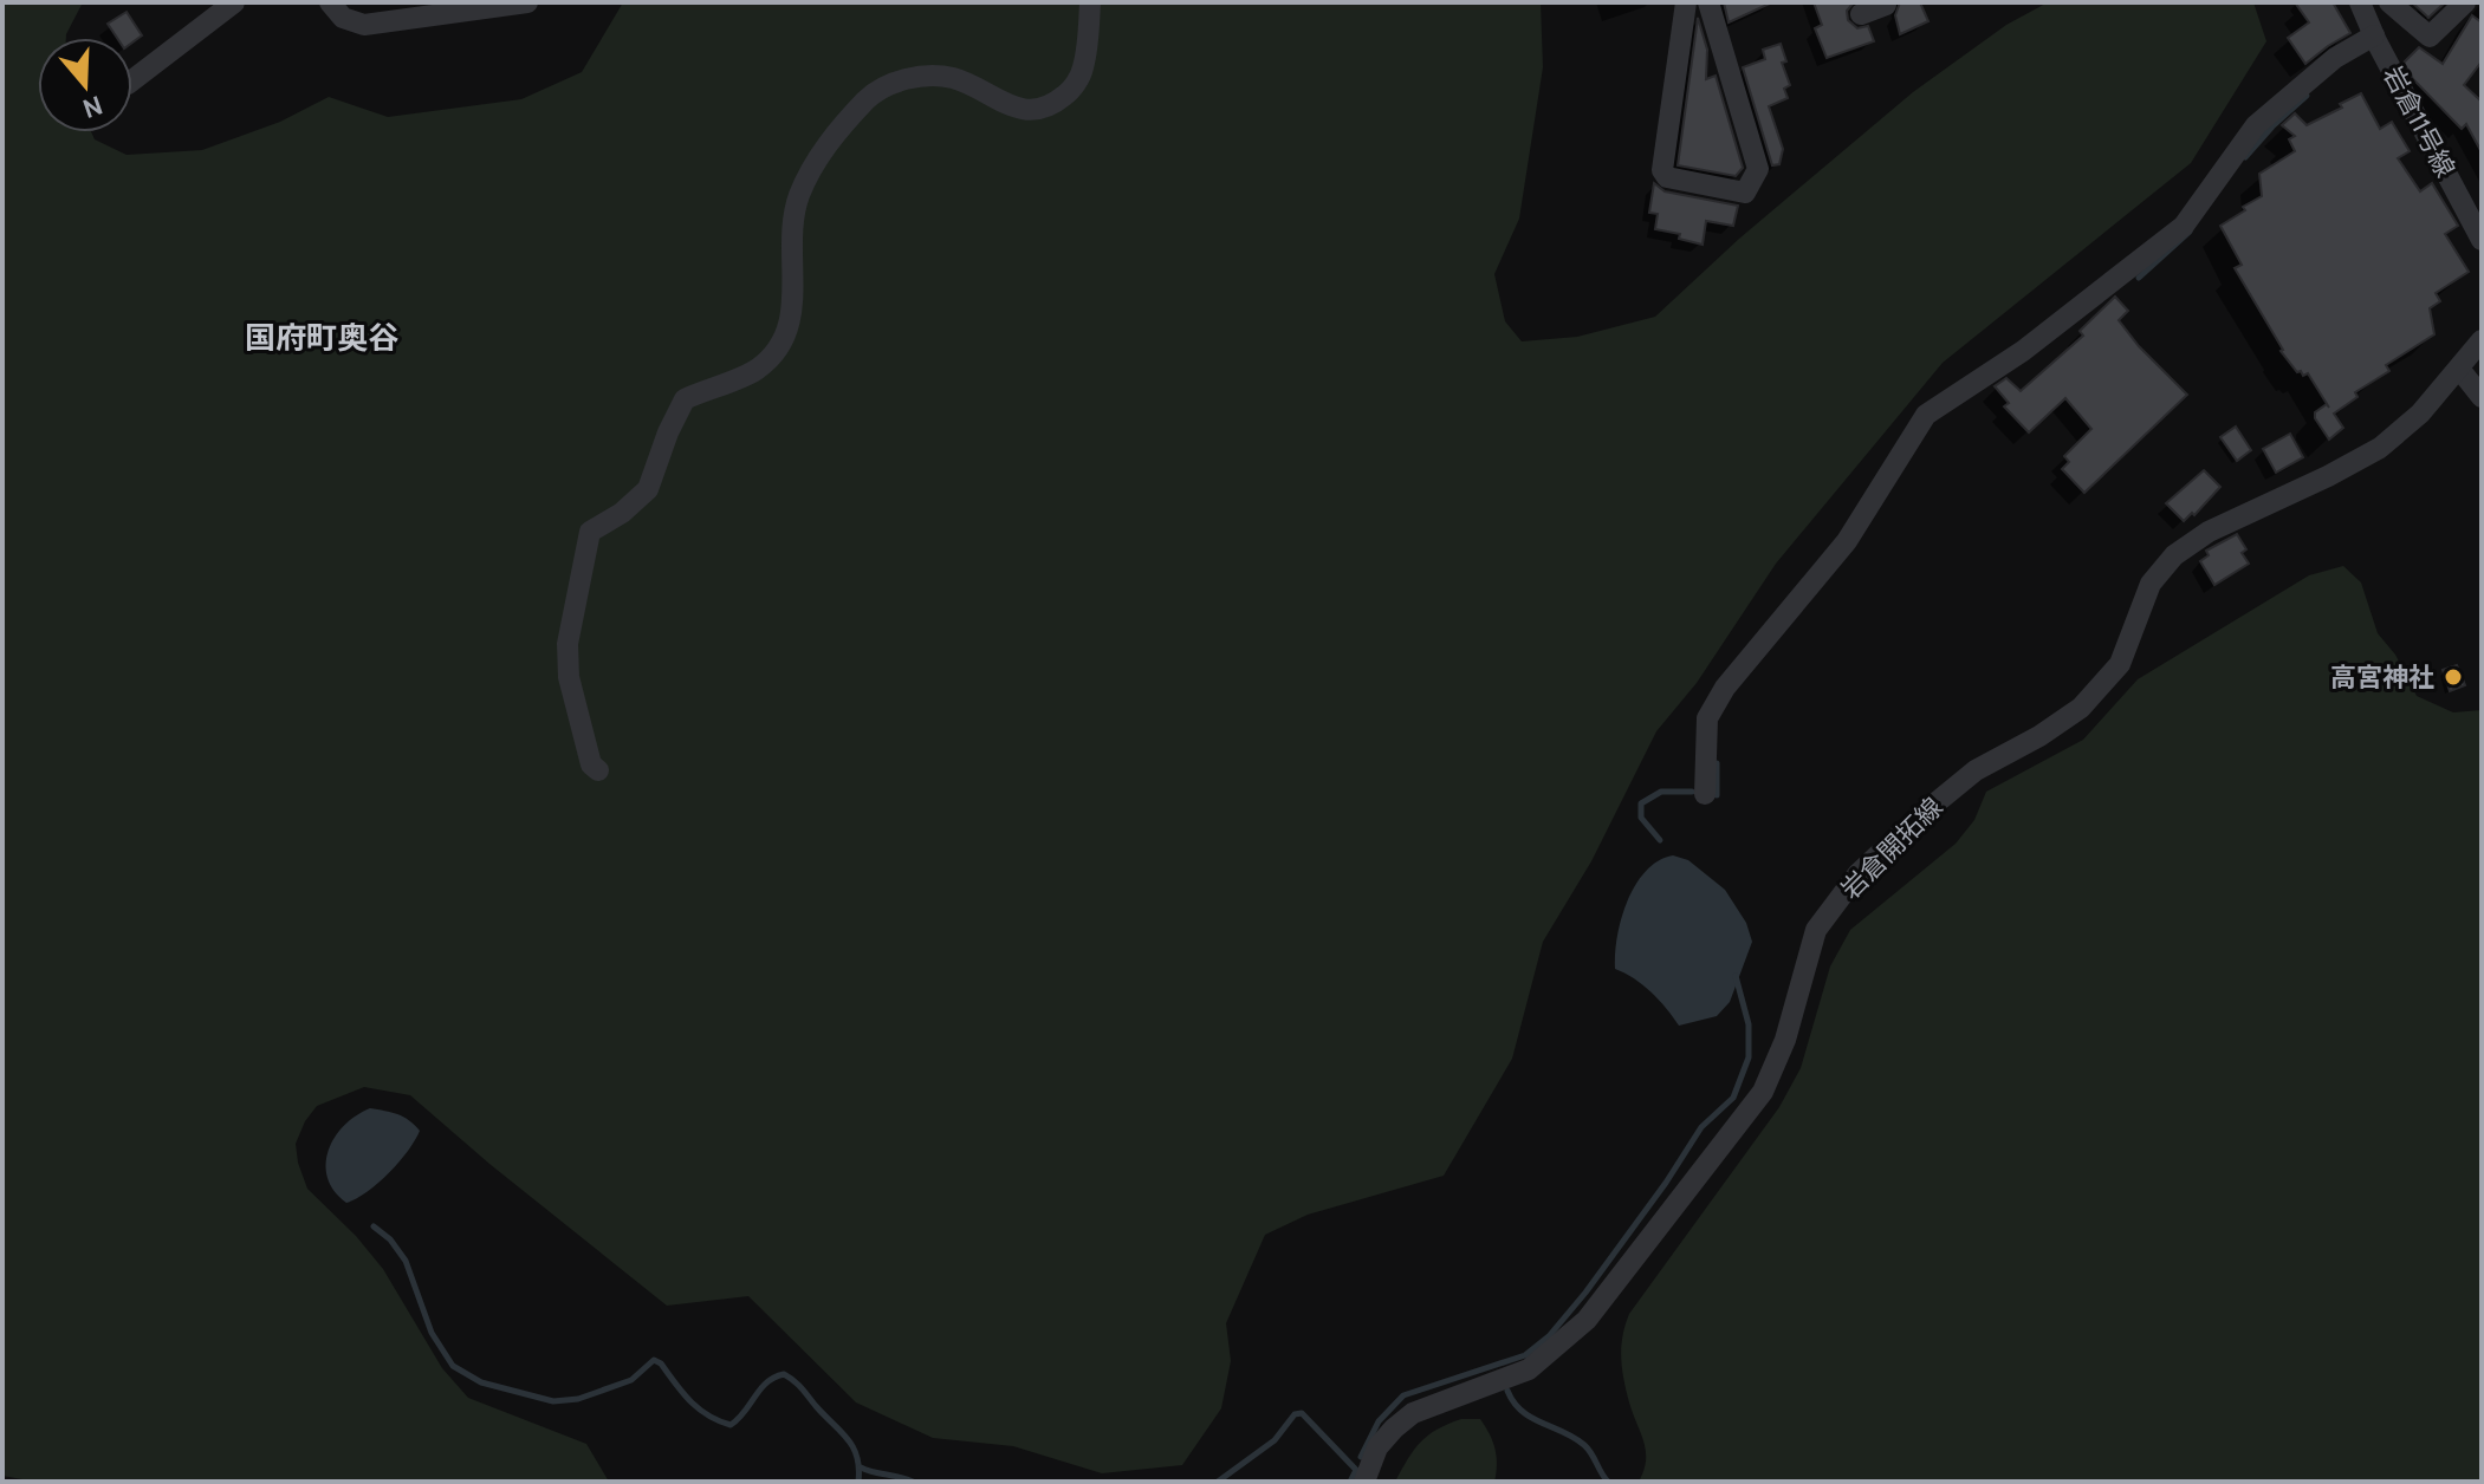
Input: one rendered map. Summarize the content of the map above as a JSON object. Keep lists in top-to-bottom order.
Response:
{
  "streets": {
    "street": ["岩倉11号線", "岩倉開拓線"]
  },
  "districts": ["国府町奥谷"],
  "places": ["高宮神社"],
  "north": "bottom"
}
